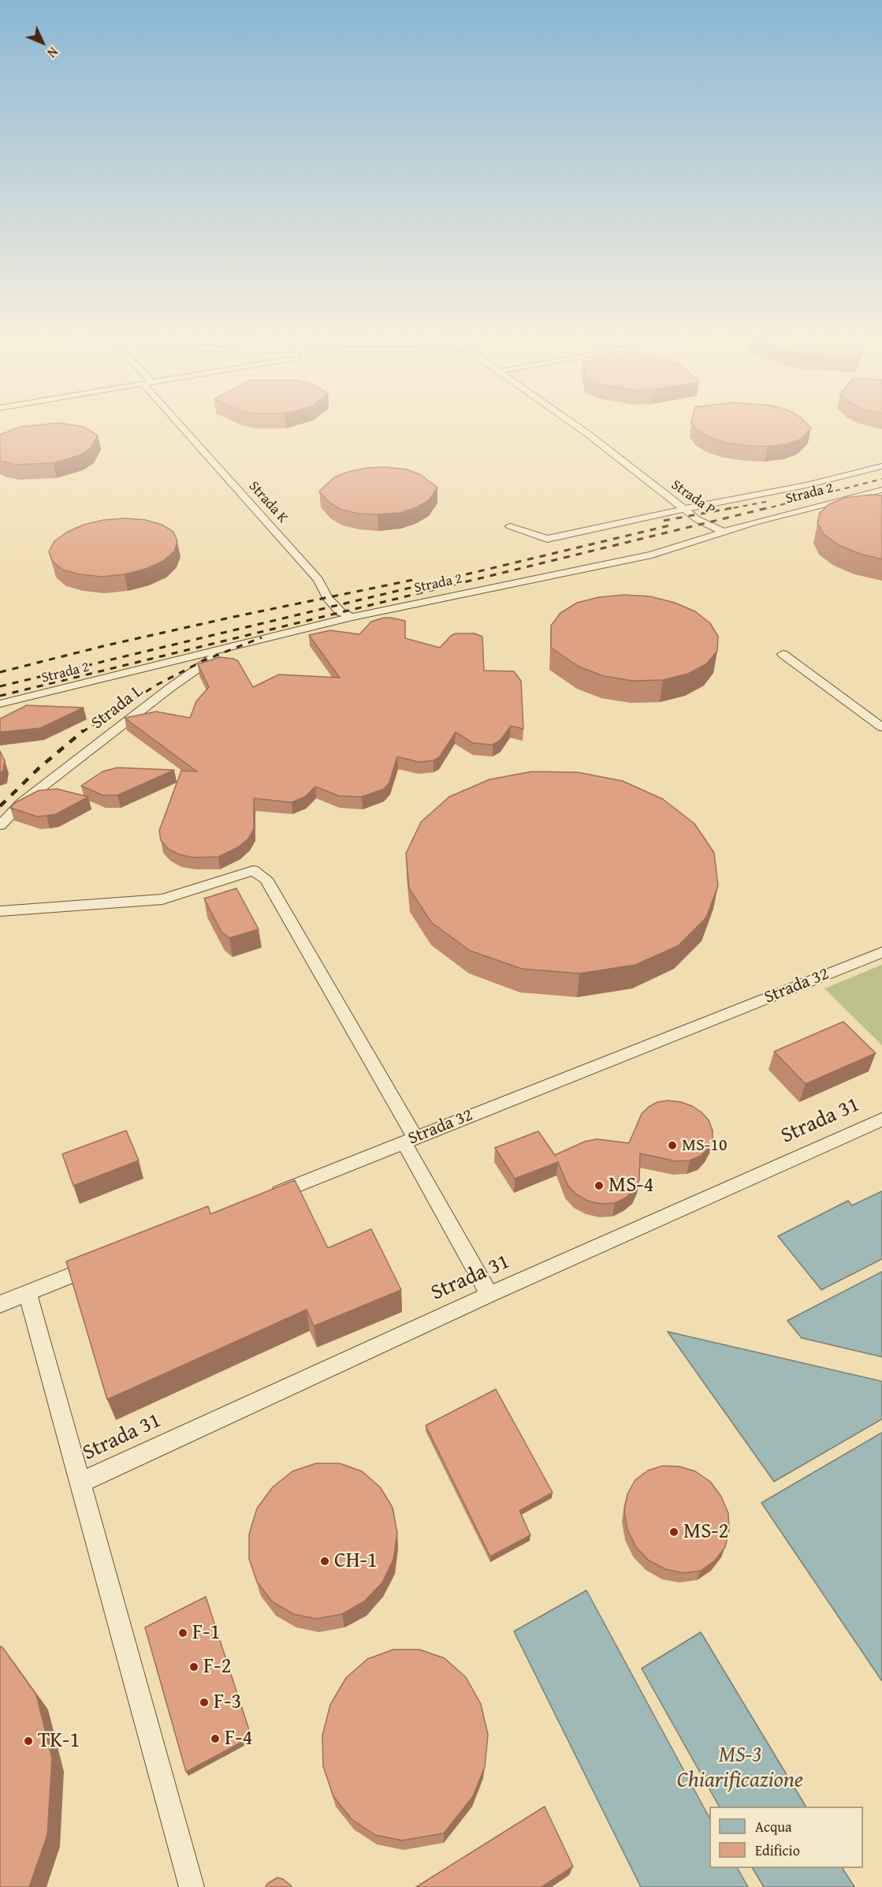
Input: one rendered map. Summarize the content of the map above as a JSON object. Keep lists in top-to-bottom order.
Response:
{
  "streets": {
    "lane": [
      "Strada 2",
      "Strada P",
      "Strada K",
      "Strada L",
      "Strada 32",
      "Strada 31"
    ]
  },
  "crossings": [
    ["Strada 2", "Strada P"],
    ["Strada 2", "Strada K"],
    ["Strada 2", "Strada L"]
  ],
  "water": ["MS-3 Chiarificazione"],
  "places": [
    "MS-10",
    "MS-4",
    "MS-2",
    "CH-1",
    "F-1",
    "F-2",
    "F-3",
    "F-4",
    "TK-1"
  ],
  "legend": ["Acqua", "Edificio"],
  "north": "bottom right"
}
